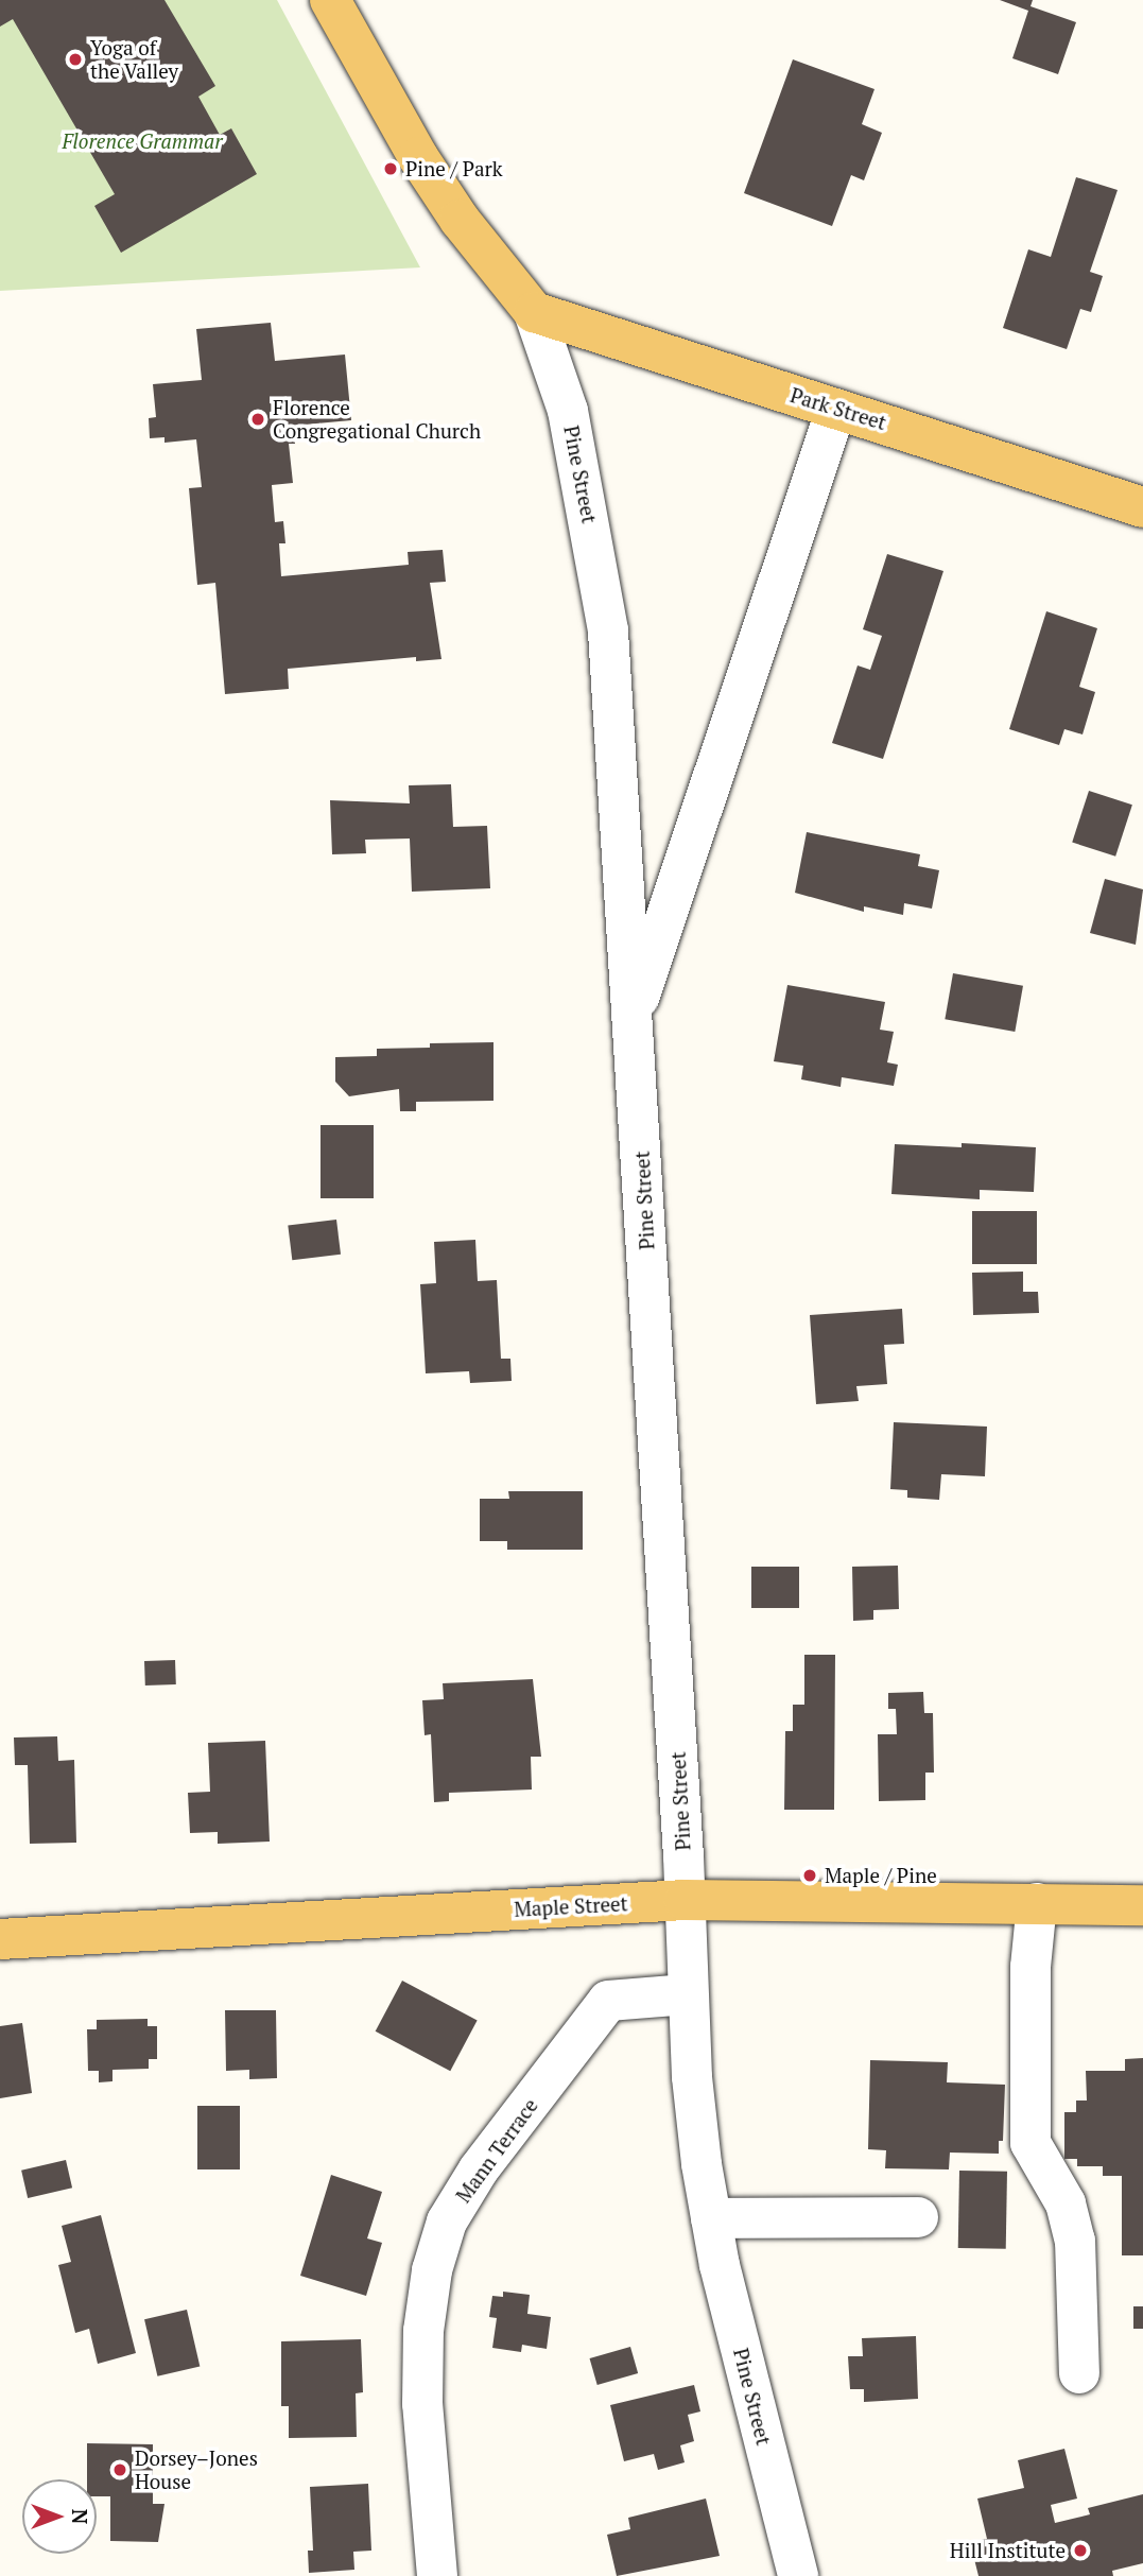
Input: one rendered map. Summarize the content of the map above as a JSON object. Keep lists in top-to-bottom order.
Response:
{
  "streets": {
    "main road": ["Park Street", "Pine Street", "Maple Street"],
    "street": ["Mann Terrace"]
  },
  "crossings": [
    ["Park Street", "Pine Street"],
    ["Pine Street", "Maple Street"],
    ["Pine Street", "Mann Terrace"]
  ],
  "parks": ["Florence Grammar"],
  "places": [
    "Yoga of the Valley",
    "Pine / Park",
    "Florence Congregational Church",
    "Maple / Pine",
    "Dorsey–Jones House",
    "Hill Institute"
  ],
  "north": "right"
}
